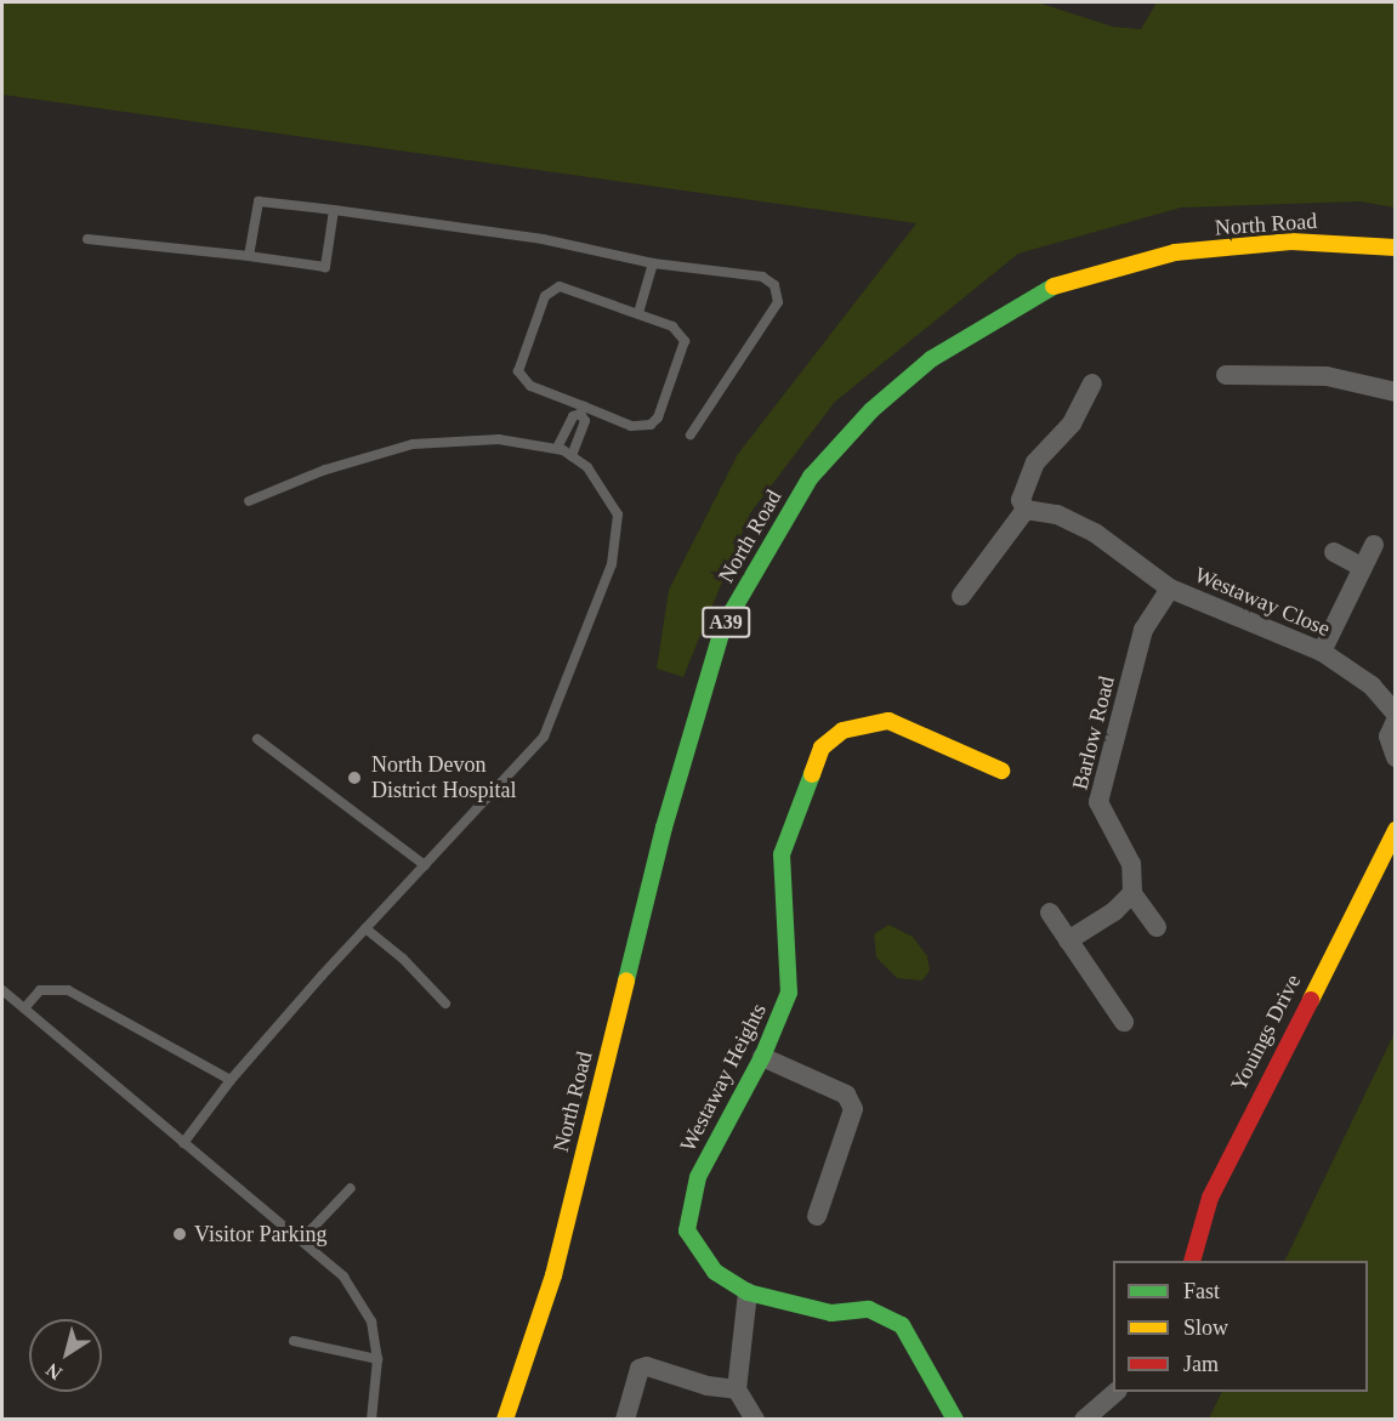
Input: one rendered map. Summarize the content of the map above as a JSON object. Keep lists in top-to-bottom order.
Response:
{
  "streets": {
    "main road": [
      "North Road",
      "A39",
      "Youings Drive",
      "Westaway Heights"
    ],
    "street": ["Westaway Close", "Barlow Road"]
  },
  "crossings": [
    ["Westaway Close", "Barlow Road"]
  ],
  "places": ["North Devon District Hospital", "Visitor Parking"],
  "legend": ["Fast", "Slow", "Jam"],
  "north": "bottom left"
}
